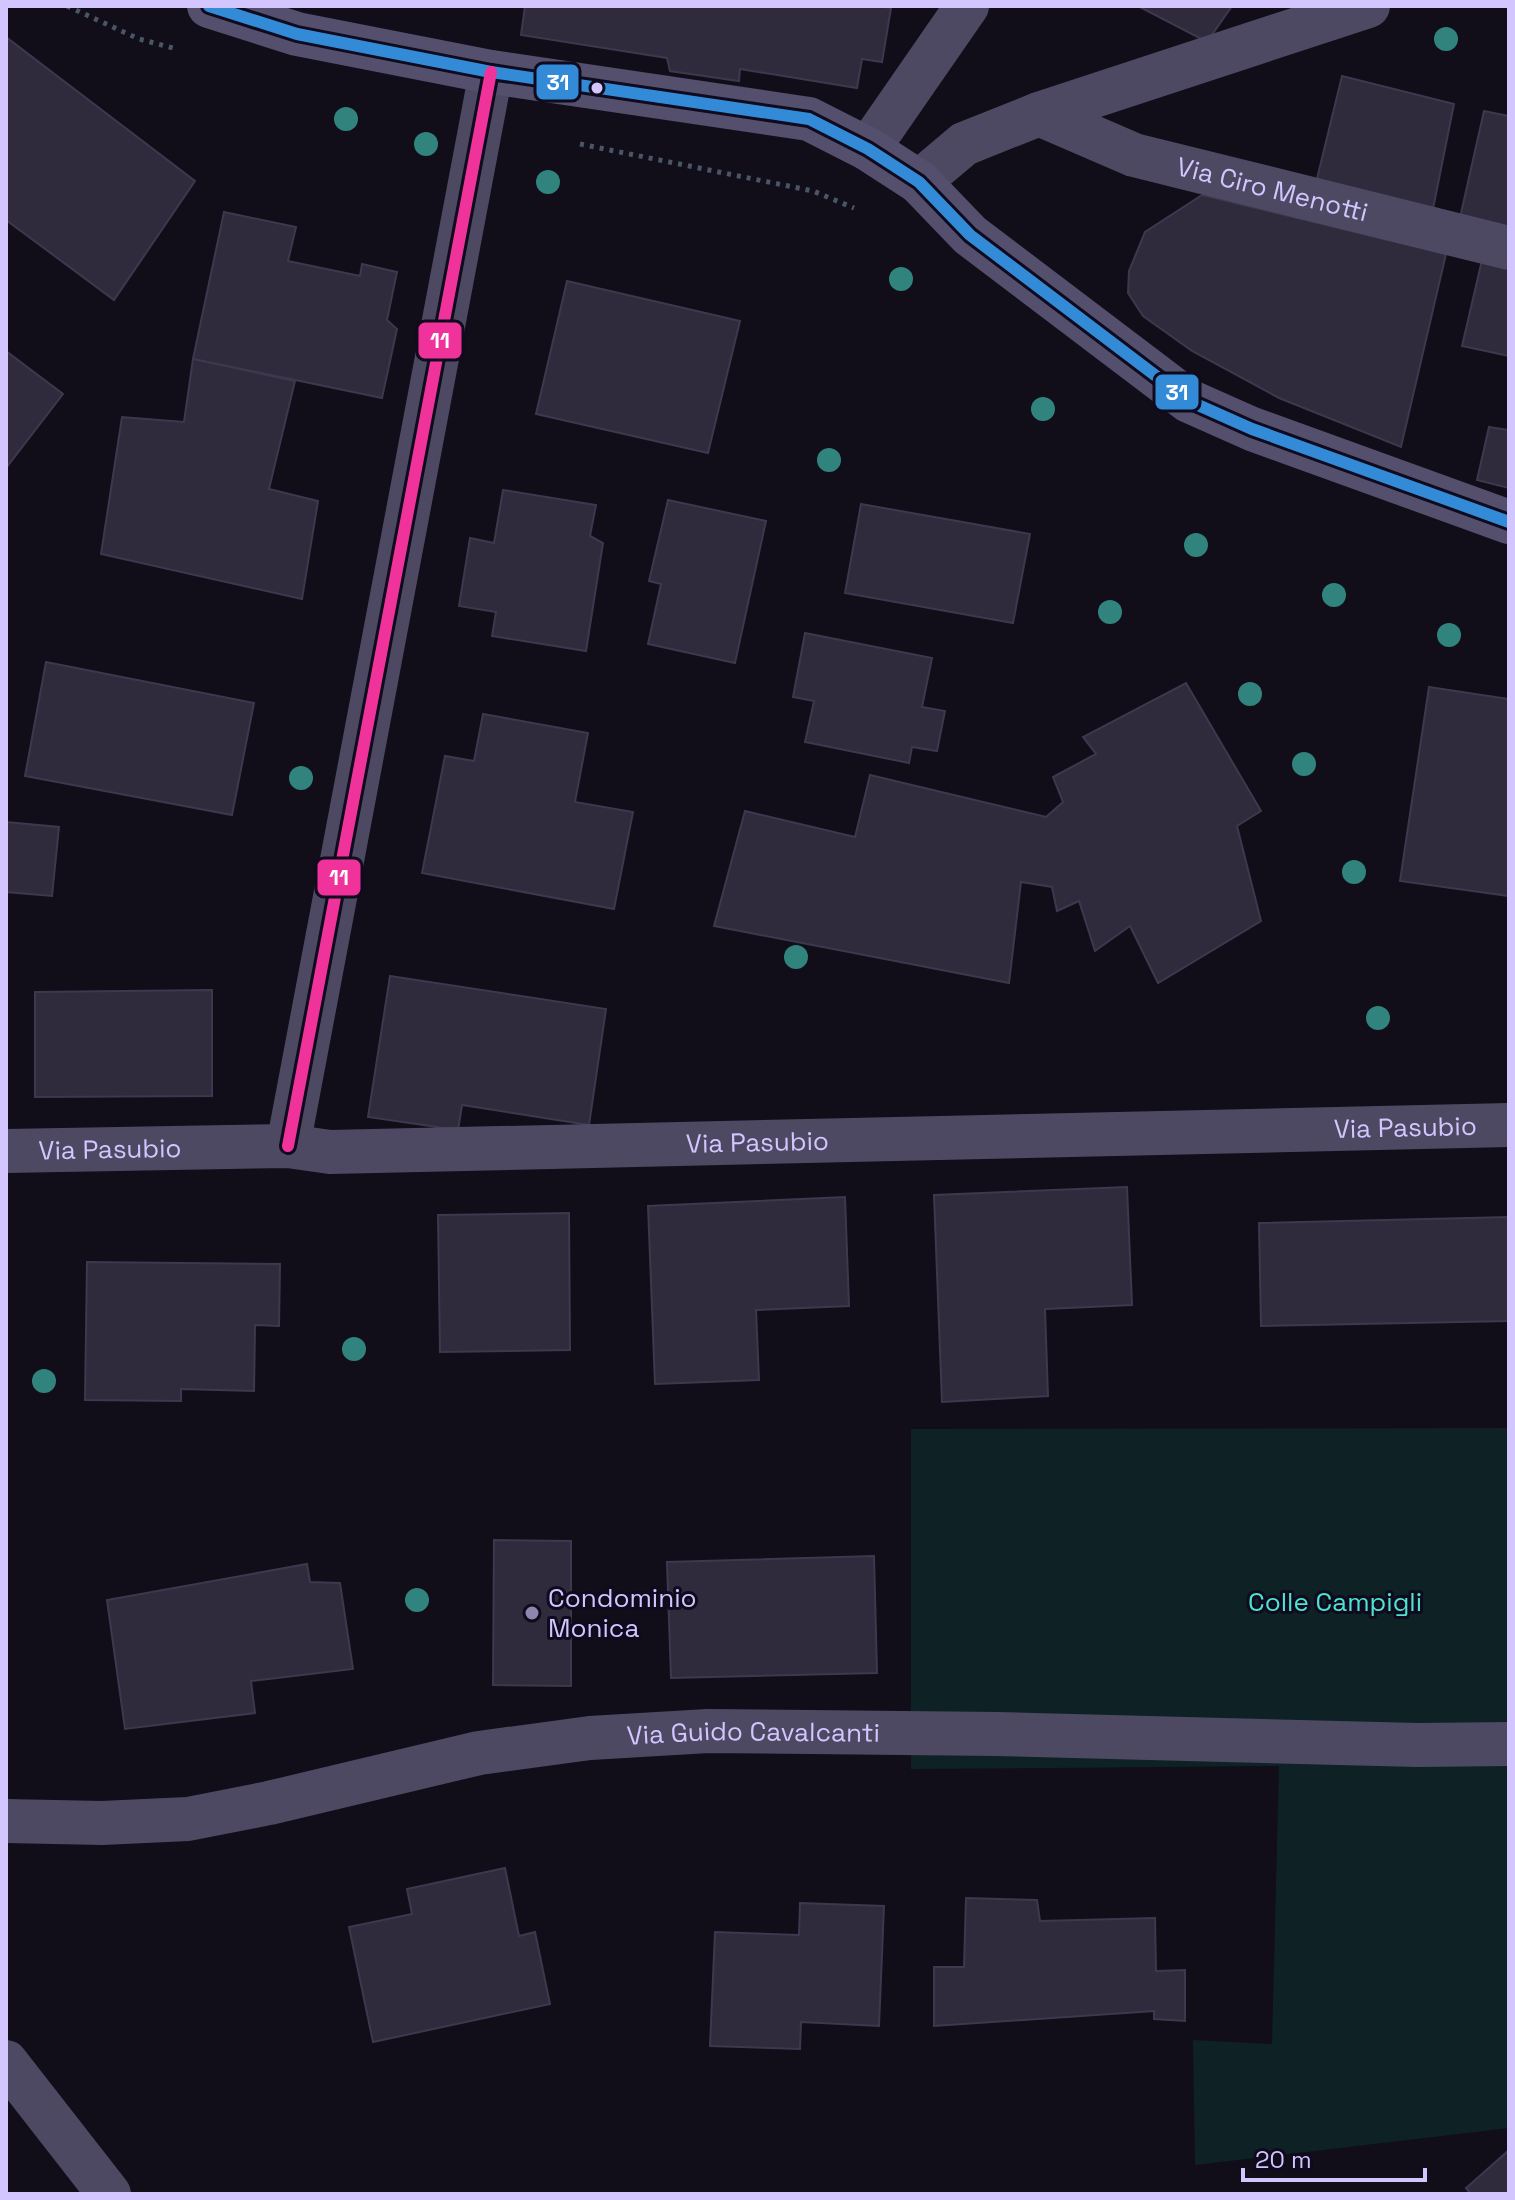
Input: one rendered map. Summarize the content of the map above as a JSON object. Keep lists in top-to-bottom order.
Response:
{
  "streets": {
    "street": ["Via Ciro Menotti", "Via Pasubio", "Via Guido Cavalcanti"]
  },
  "parks": ["Colle Campigli"],
  "places": ["Condominio Monica"],
  "lines": ["transit line 31", "transit line 11"],
  "scale_bar": "20 m"
}
